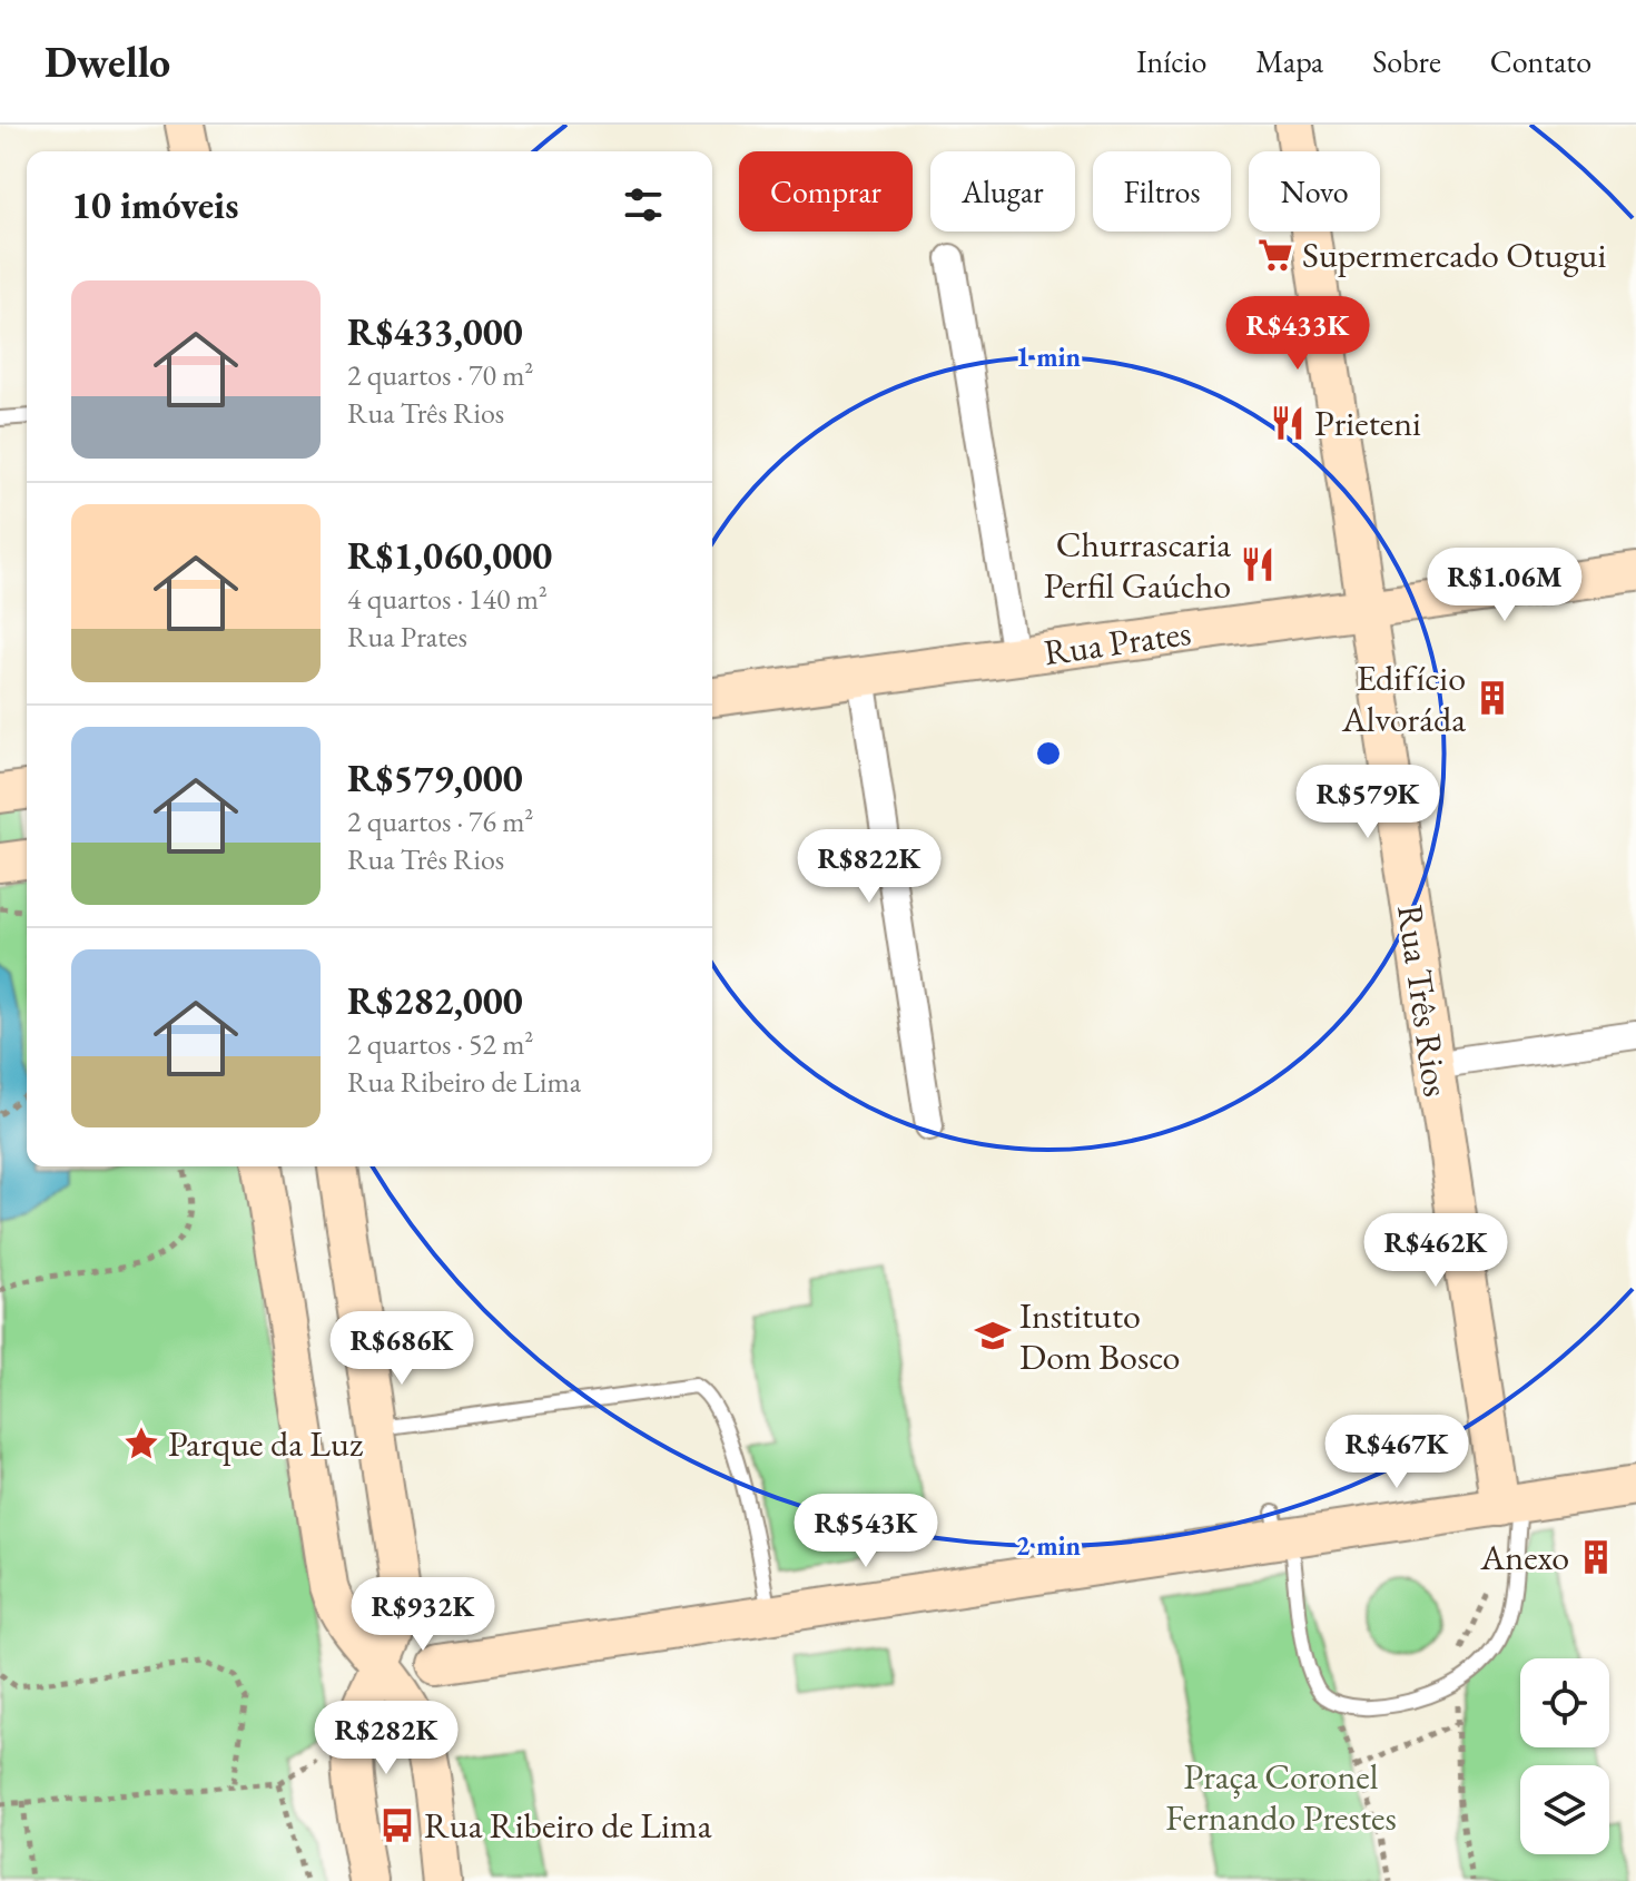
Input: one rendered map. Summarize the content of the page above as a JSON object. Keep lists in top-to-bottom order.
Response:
{
  "streets": {
    "street": ["Rua Prates", "Rua Três Rios"]
  },
  "crossings": [
    ["Rua Prates", "Rua Três Rios"]
  ],
  "parks": ["Praça Coronel Fernando Prestes"],
  "places": {
    "supermarket": ["Supermercado Otugui"],
    "restaurant": ["Prieteni", "Churrascaria Perfil Gaúcho"],
    "building": ["Edifício Alvoráda", "Anexo"],
    "school or university": ["Instituto Dom Bosco"],
    "place": ["Parque da Luz"],
    "bus stop": ["Rua Ribeiro de Lima"]
  },
  "page": {
    "header": "Dwello",
    "nav": [
      "Início",
      "Mapa",
      "Sobre",
      "Contato"
    ],
    "chip": [
      "Comprar",
      "Alugar",
      "Filtros",
      "Novo"
    ],
    "heading": "10 imóveis",
    "list": [
      {
        "name": "R$433,000",
        "note": "2 quartos · 70 m² · Rua Três Rios"
      },
      {
        "name": "R$1,060,000",
        "note": "4 quartos · 140 m² · Rua Prates"
      },
      {
        "name": "R$579,000",
        "note": "2 quartos · 76 m² · Rua Três Rios"
      },
      {
        "name": "R$282,000",
        "note": "2 quartos · 52 m² · Rua Ribeiro de Lima"
      }
    ],
    "price": [
      "R$433K",
      "R$1.06M",
      "R$579K",
      "R$822K",
      "R$462K",
      "R$686K",
      "R$467K",
      "R$543K",
      "R$932K",
      "R$282K"
    ]
  },
  "rings": ["1 min", "2 min"]
}
